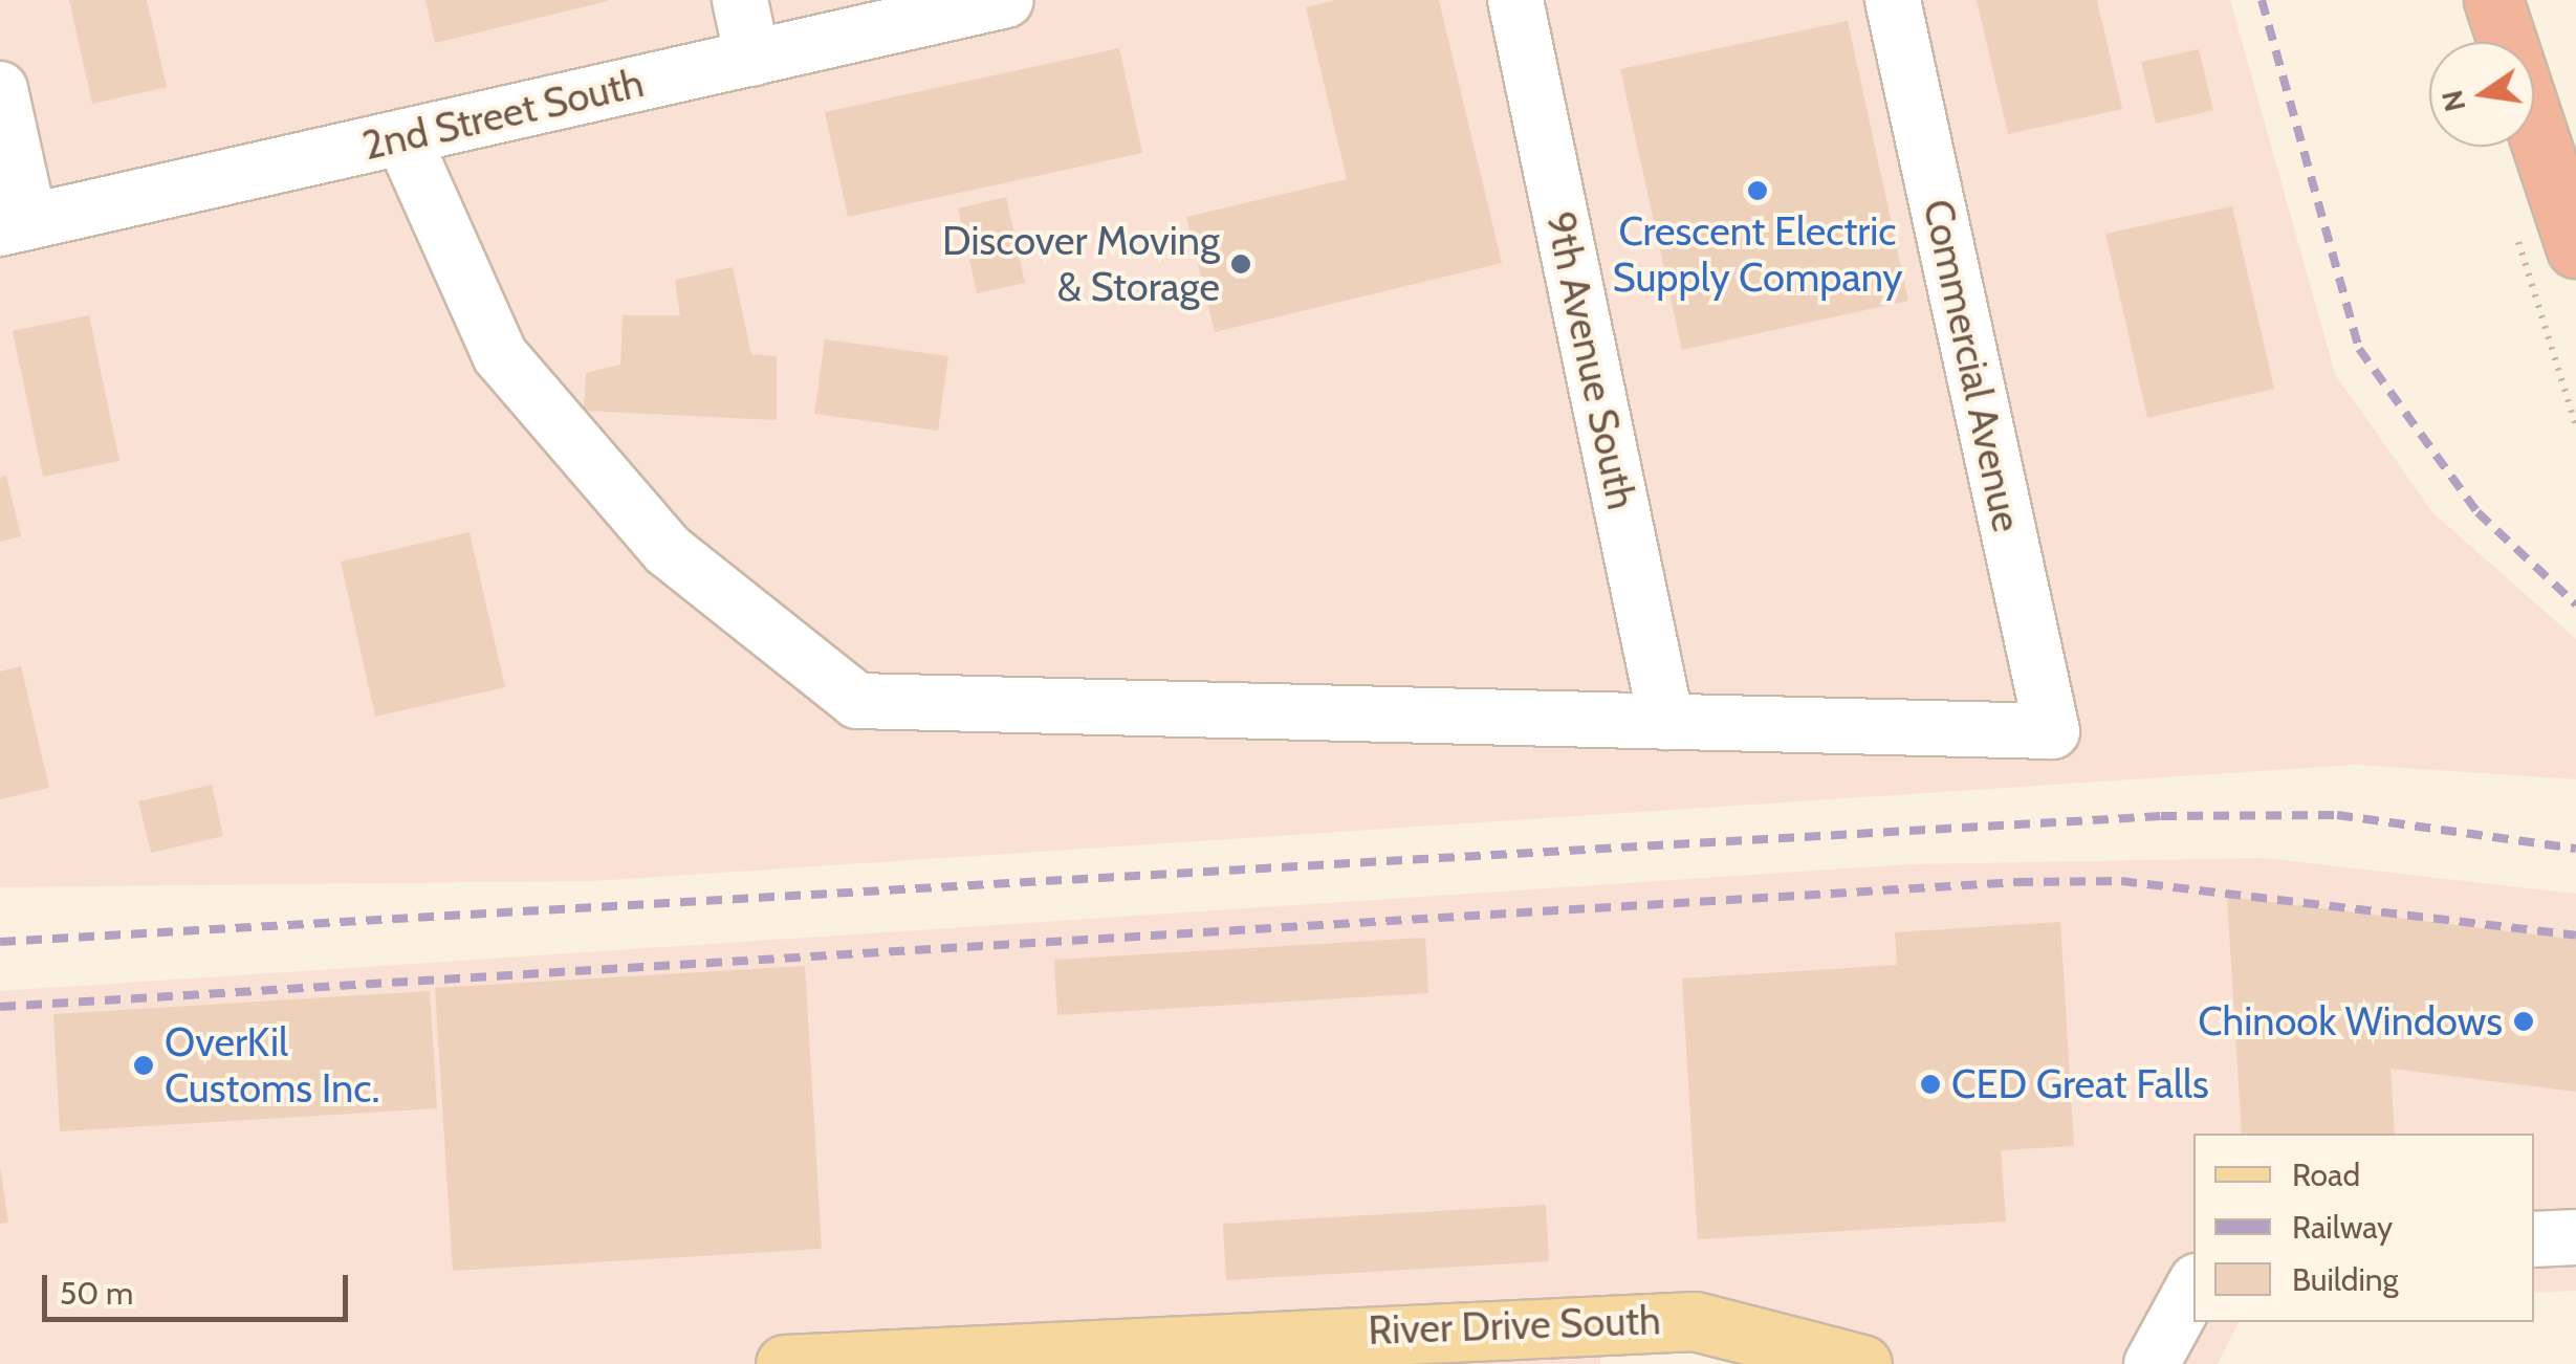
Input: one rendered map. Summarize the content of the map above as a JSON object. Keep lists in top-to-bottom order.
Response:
{
  "streets": {
    "main road": ["River Drive South"],
    "street": ["2nd Street South", "9th Avenue South", "Commercial Avenue"]
  },
  "crossings": [
    ["9th Avenue South", "Commercial Avenue"]
  ],
  "places": [
    "Crescent Electric Supply Company",
    "Discover Moving & Storage",
    "Chinook Windows",
    "OverKil Customs Inc.",
    "CED Great Falls"
  ],
  "legend": ["Road", "Railway", "Building"],
  "scale_bar": "50 m",
  "north": "left"
}
